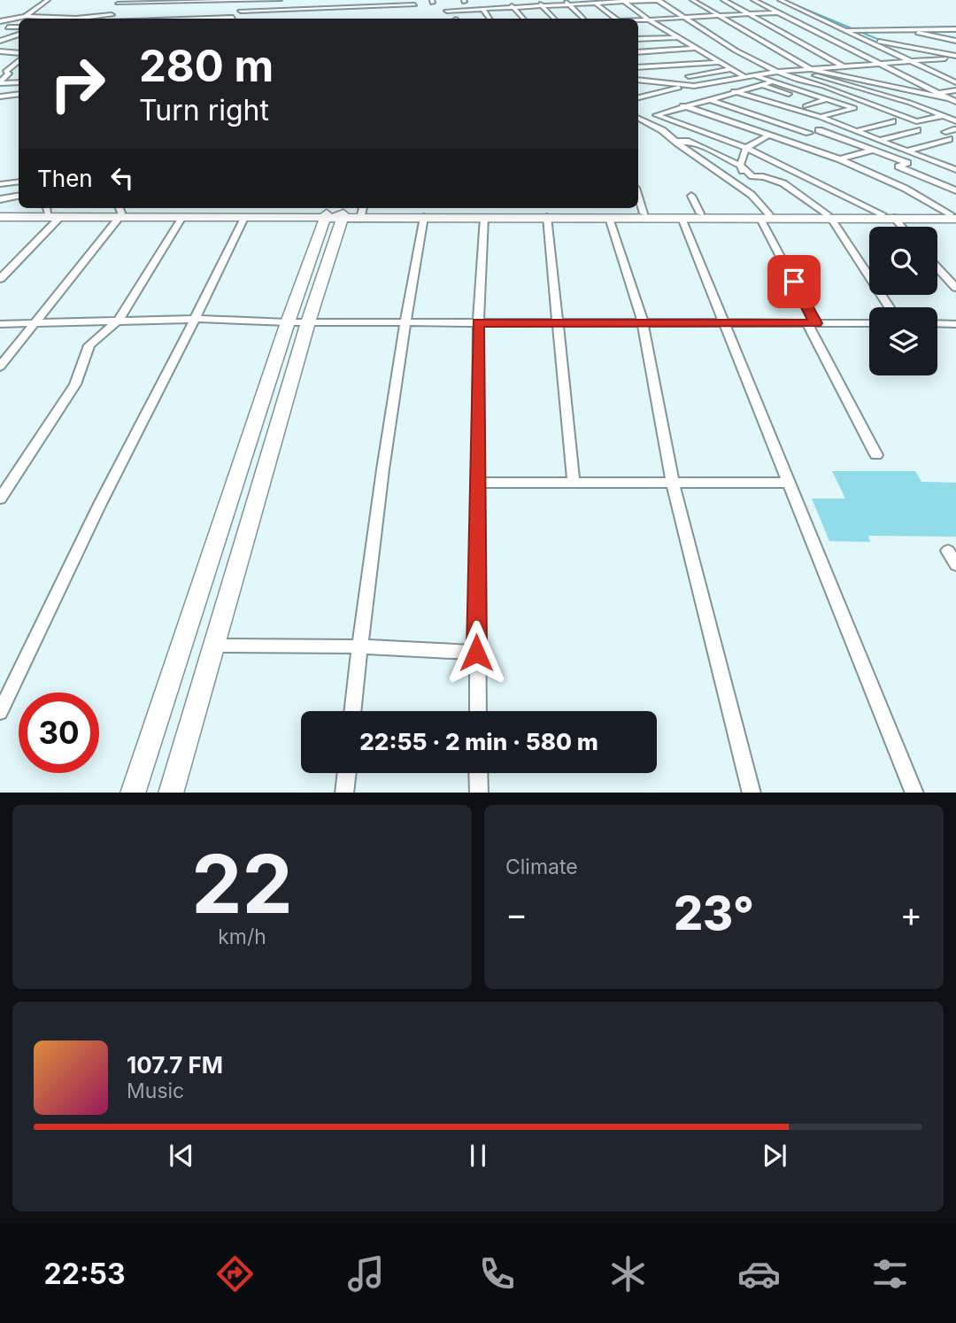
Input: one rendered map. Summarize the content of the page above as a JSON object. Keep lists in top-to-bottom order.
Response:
{
  "page": {
    "turn": ["280 m", "Turn right"],
    "then": "Then",
    "limit": "30",
    "trip": "22:55 · 2 min · 580 m",
    "tile": [
      ["22", "km/h"],
      "Climate"
    ],
    "heat": ["−", "23°", "+"],
    "song": ["107.7 FM", "Music"],
    "tabs": "22:53"
  }
}
